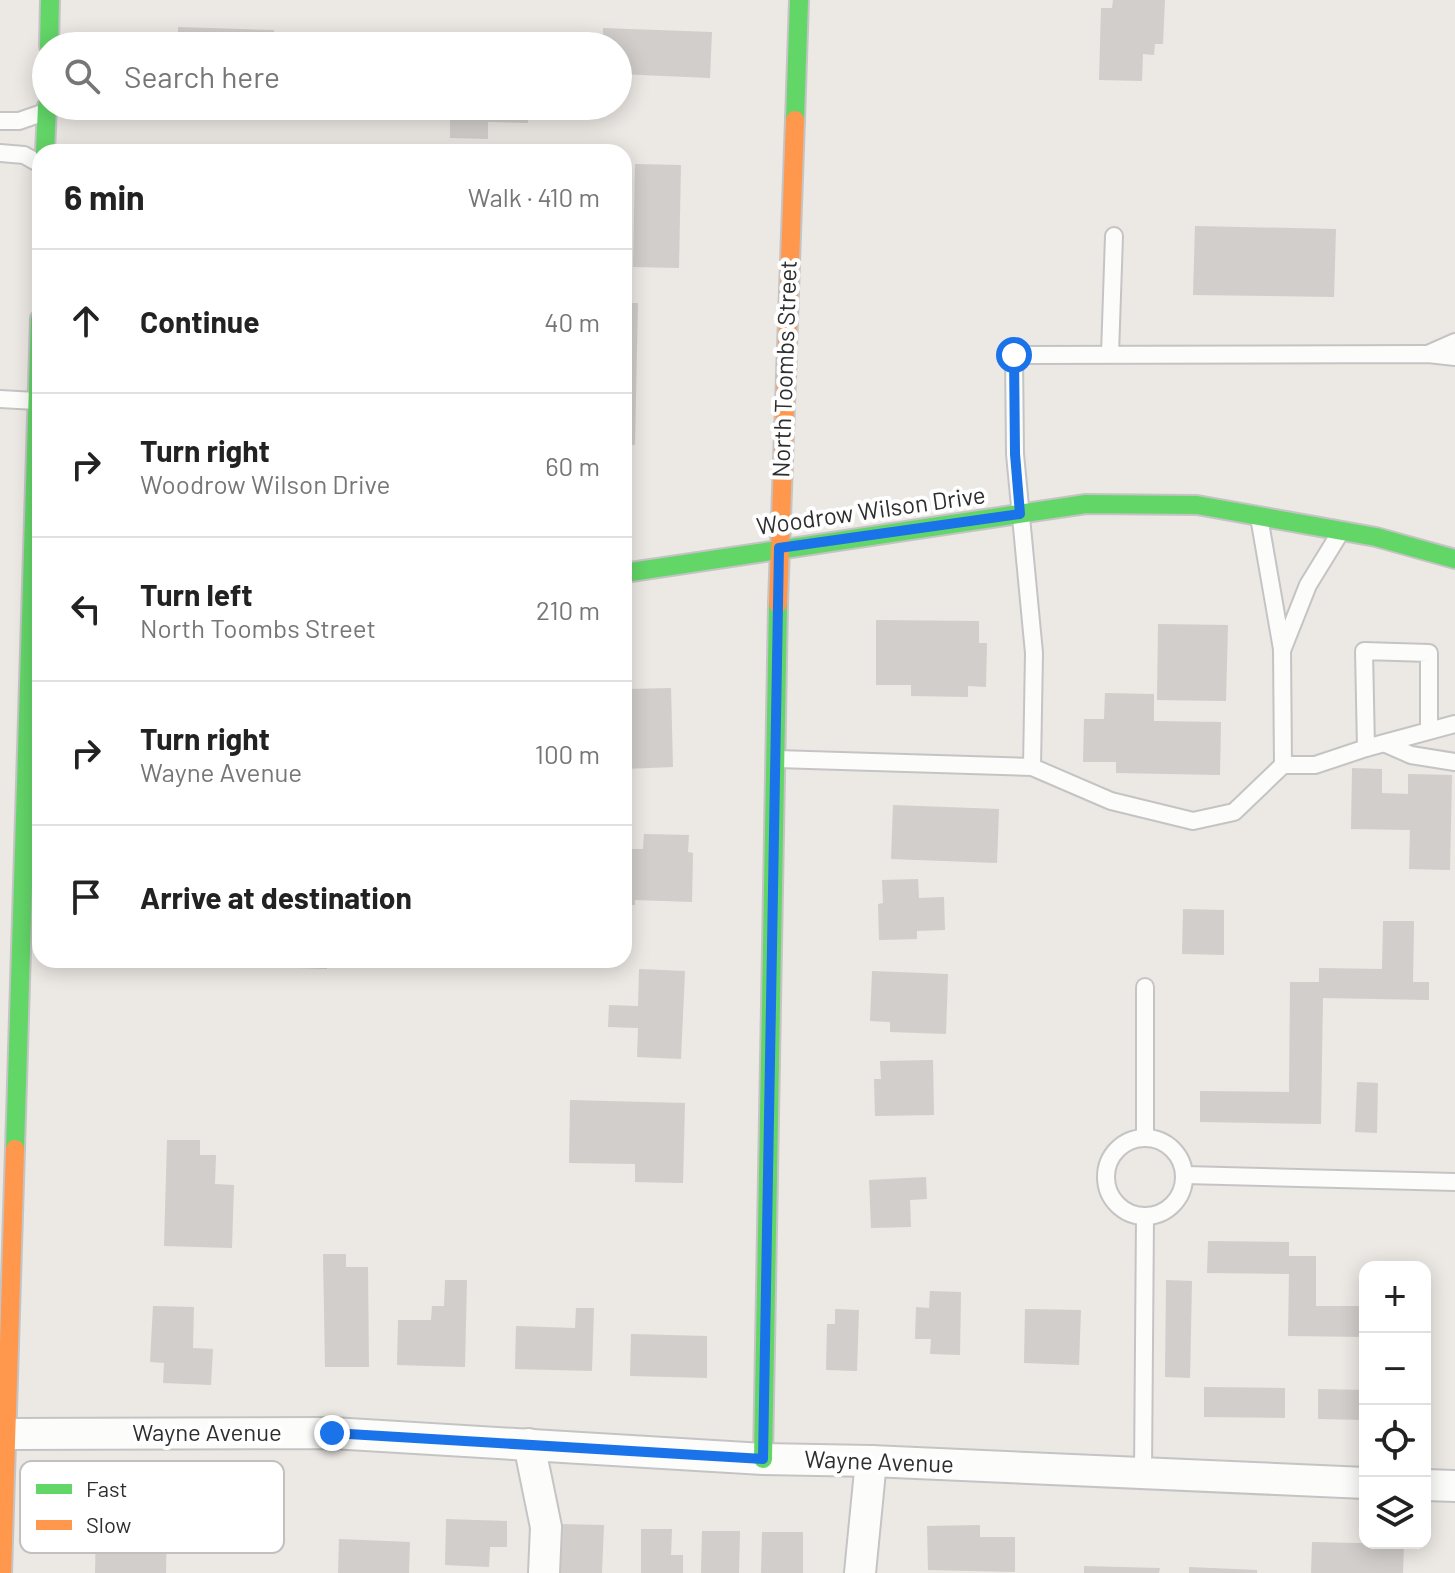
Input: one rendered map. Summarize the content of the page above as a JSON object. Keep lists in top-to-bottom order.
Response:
{
  "streets": {
    "street": ["North Toombs Street", "Woodrow Wilson Drive", "Wayne Avenue"]
  },
  "crossings": [
    ["North Toombs Street", "Woodrow Wilson Drive"],
    ["North Toombs Street", "Wayne Avenue"]
  ],
  "legend": ["Fast", "Slow"],
  "page": {
    "search": "Search here",
    "heading": ["6 min", "Walk · 410 m"],
    "list": [
      ["Continue", "40 m"],
      ["Turn right", "Woodrow Wilson Drive", "60 m"],
      ["Turn left", "North Toombs Street", "210 m"],
      ["Turn right", "Wayne Avenue", "100 m"],
      "Arrive at destination"
    ],
    "map_buttons": ["+", "−"]
  }
}
